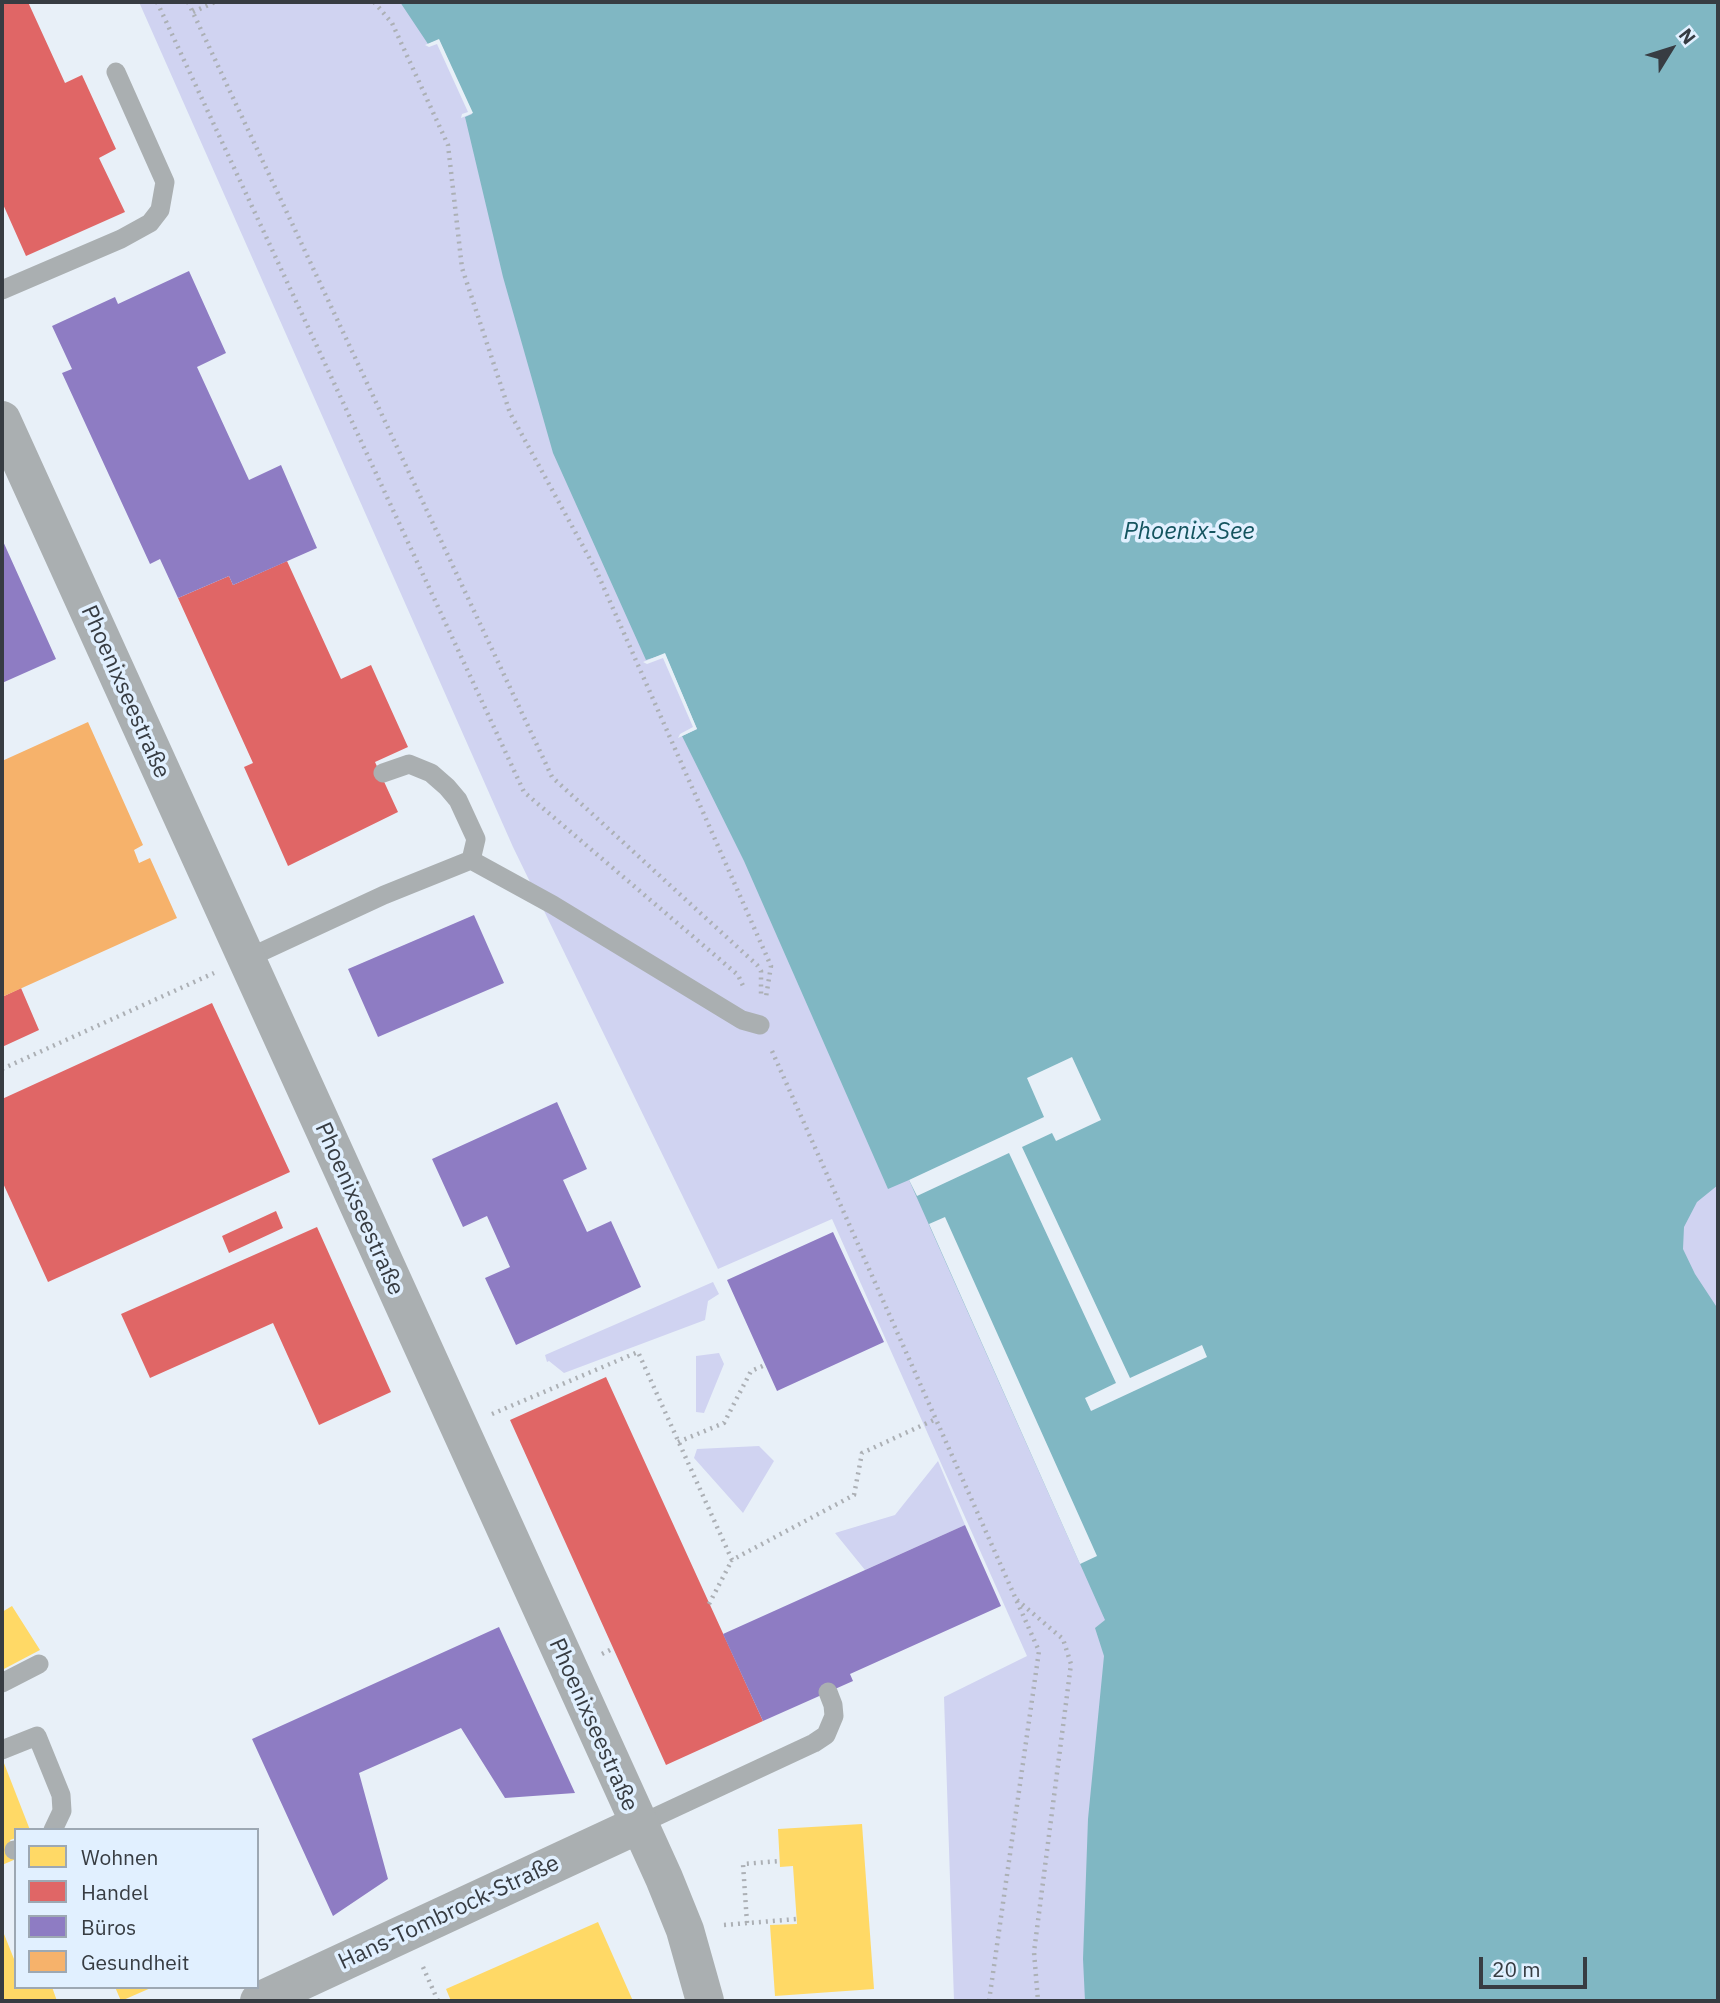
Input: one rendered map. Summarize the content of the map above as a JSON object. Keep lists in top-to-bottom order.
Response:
{
  "streets": {
    "street": ["Phoenixseestraße", "Hans-Tombrock-Straße"]
  },
  "crossings": [
    ["Phoenixseestraße", "Hans-Tombrock-Straße"]
  ],
  "water": ["Phoenix-See"],
  "legend": [
    "Wohnen",
    "Handel",
    "Büros",
    "Gesundheit"
  ],
  "scale_bar": "20 m",
  "north": "top right"
}
